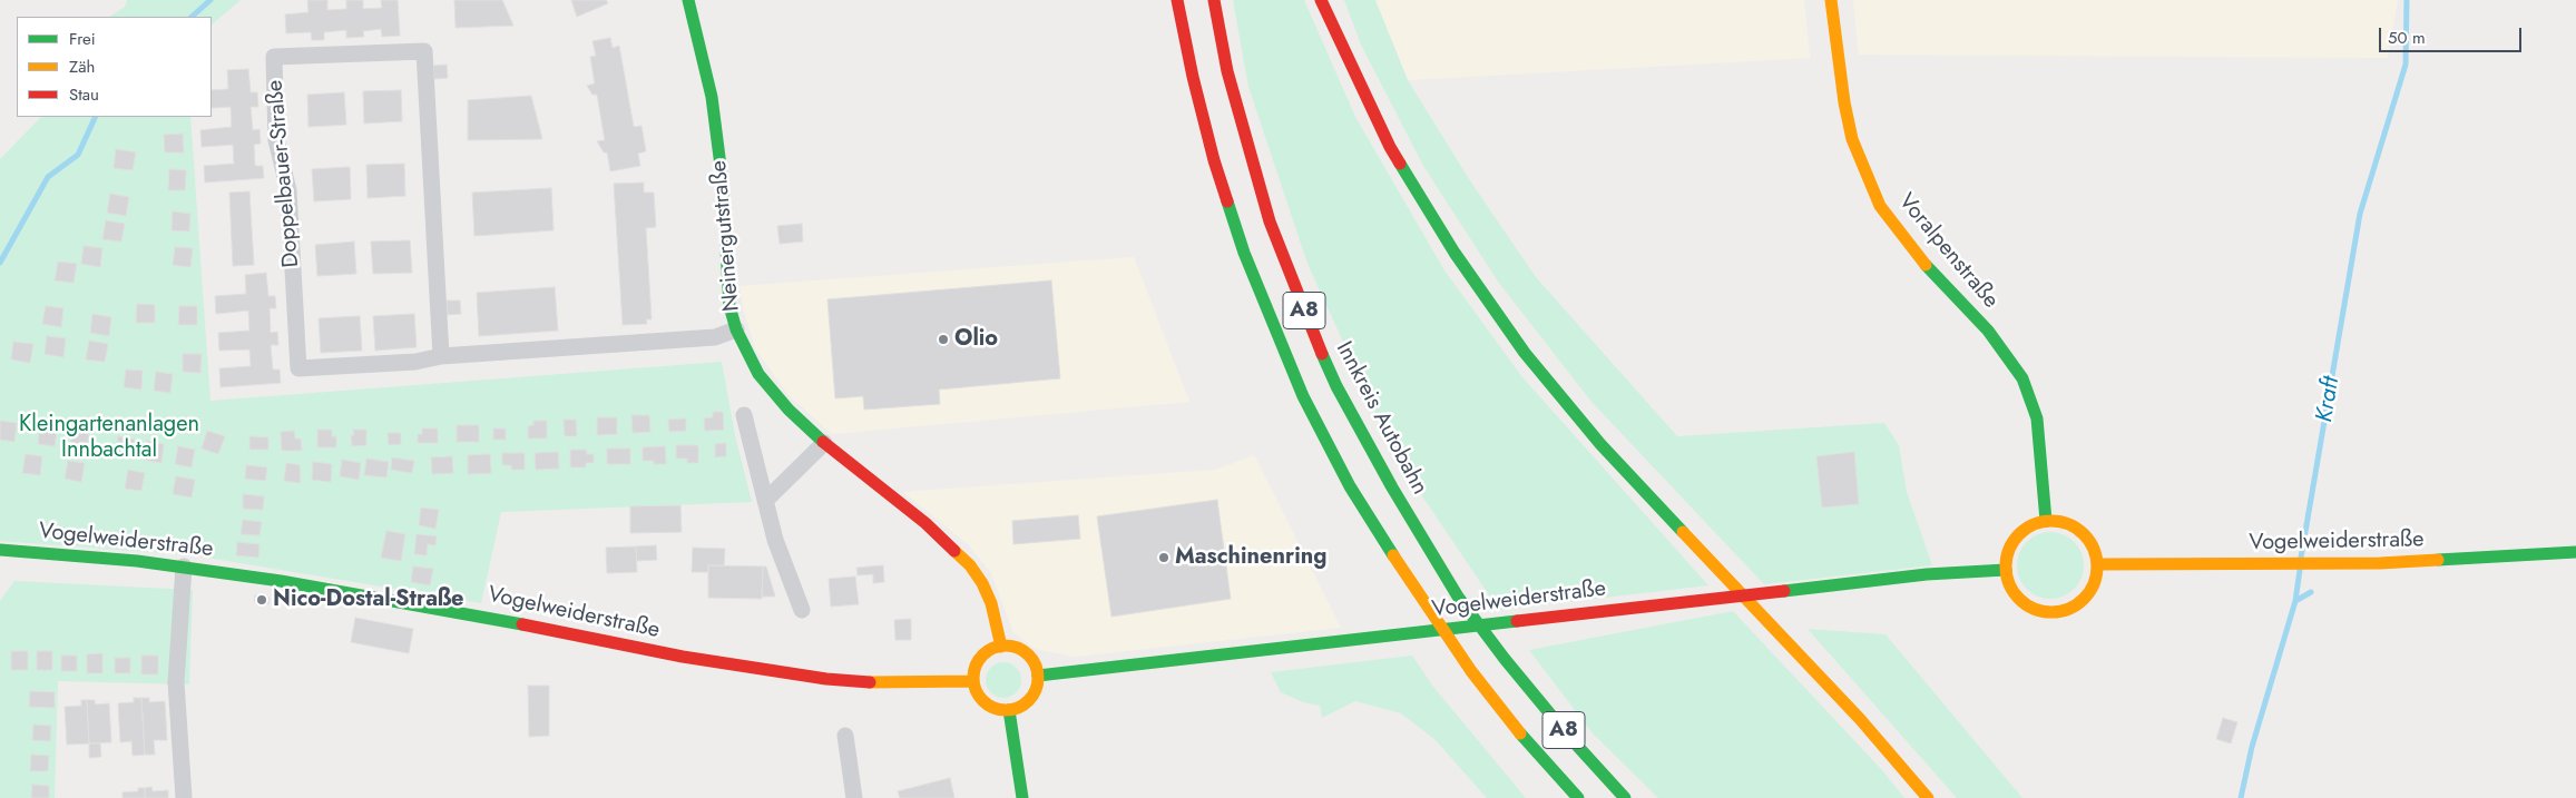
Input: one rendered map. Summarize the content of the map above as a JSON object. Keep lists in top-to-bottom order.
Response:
{
  "streets": {
    "main road": [
      "Neinergutstraße",
      "Voralpenstraße",
      "A8",
      "Innkreis Autobahn",
      "Vogelweiderstraße"
    ],
    "street": ["Doppelbauer-Straße"]
  },
  "crossings": [
    ["Doppelbauer-Straße", "Neinergutstraße"],
    ["Neinergutstraße", "Vogelweiderstraße"],
    ["Voralpenstraße", "Vogelweiderstraße"]
  ],
  "water": ["Kraft"],
  "parks": ["Kleingartenanlagen Innbachtal"],
  "places": ["Olio", "Maschinenring", "Nico-Dostal-Straße"],
  "legend": ["Frei", "Zäh", "Stau"],
  "scale_bar": "50 m"
}
